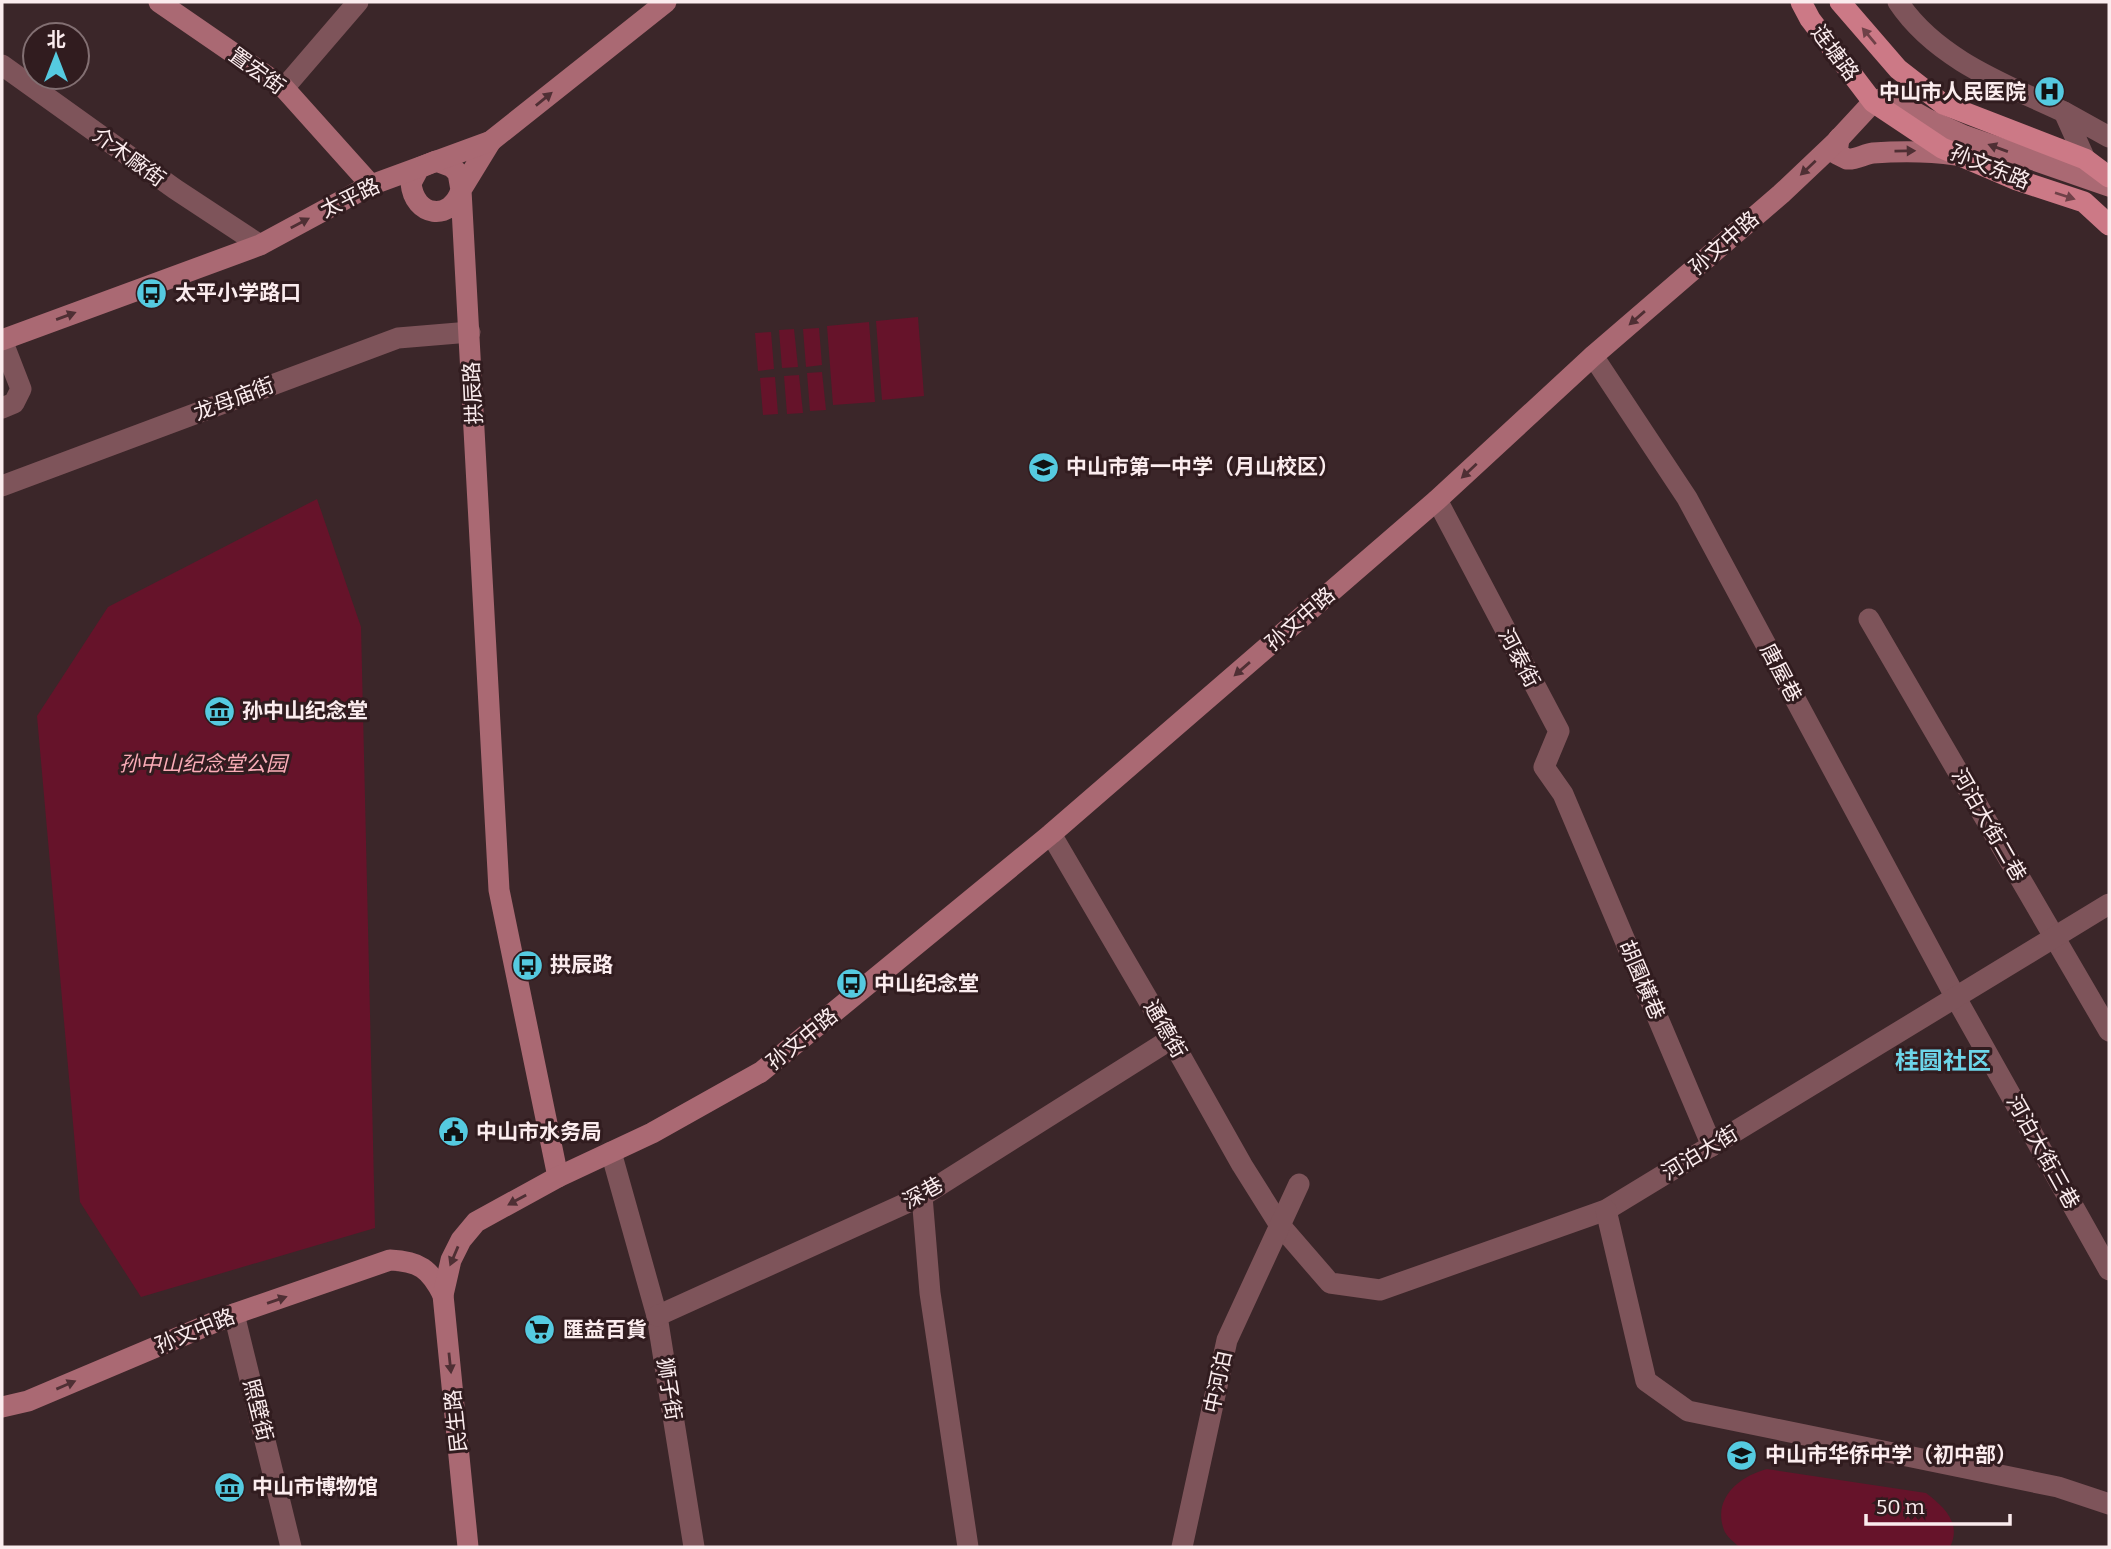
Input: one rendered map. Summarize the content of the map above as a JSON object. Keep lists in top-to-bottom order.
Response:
{
  "streets": {
    "main road": ["连塘路", "孙文东路"],
    "street": [
      "置宏街",
      "介木廠街",
      "太平路",
      "孙文中路",
      "拱辰路",
      "龙母庙街",
      "河泰街",
      "唐屋巷",
      "河泊大街二巷",
      "胡園橫巷",
      "通德街",
      "河泊大街三巷",
      "河泊大街",
      "深巷",
      "中河泊",
      "狮子街",
      "照壁街",
      "民生路"
    ]
  },
  "crossings": [
    ["连塘路", "孙文东路"],
    ["连塘路", "孙文中路"],
    ["置宏街", "太平路"],
    ["介木廠街", "太平路"],
    ["孙文东路", "孙文中路"],
    ["太平路", "拱辰路"],
    ["孙文中路", "拱辰路"],
    ["孙文中路", "河泰街"],
    ["孙文中路", "唐屋巷"],
    ["孙文中路", "通德街"],
    ["孙文中路", "狮子街"],
    ["孙文中路", "照壁街"],
    ["孙文中路", "民生路"],
    ["拱辰路", "龙母庙街"],
    ["河泰街", "胡園橫巷"],
    ["唐屋巷", "河泊大街三巷"],
    ["唐屋巷", "河泊大街"],
    ["河泊大街二巷", "河泊大街"],
    ["胡園橫巷", "河泊大街"],
    ["通德街", "河泊大街"],
    ["通德街", "深巷"],
    ["通德街", "中河泊"],
    ["河泊大街三巷", "河泊大街"],
    ["河泊大街", "中河泊"],
    ["深巷", "狮子街"]
  ],
  "one_way": ["太平路", "民生路"],
  "districts": ["桂圆社区"],
  "parks": ["孙中山纪念堂公园"],
  "places": {
    "hospital": ["中山市人民医院"],
    "bus stop": ["太平小学路口", "拱辰路", "中山纪念堂"],
    "school or university": ["中山市第一中学（月山校区）", "中山市华侨中学（初中部）"],
    "museum": ["孙中山纪念堂", "中山市博物馆"],
    "public building": ["中山市水务局"],
    "supermarket": ["匯益百貨"]
  },
  "scale_bar": "50 m",
  "north": "top"
}
